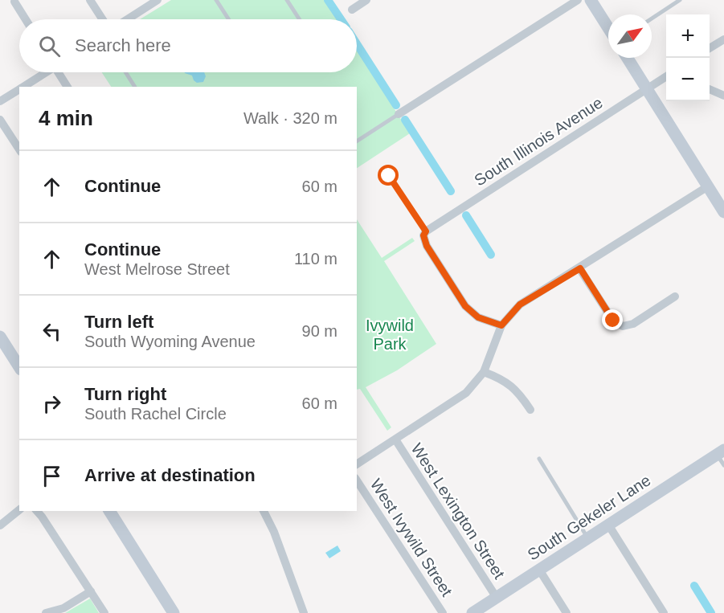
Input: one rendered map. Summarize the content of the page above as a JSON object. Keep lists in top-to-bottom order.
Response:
{
  "streets": {
    "street": [
      "South Illinois Avenue",
      "West Lexington Street",
      "South Gekeler Lane",
      "West Ivywild Street"
    ]
  },
  "crossings": [
    ["West Lexington Street", "South Gekeler Lane"]
  ],
  "parks": ["Ivywild Park"],
  "north": "top right",
  "page": {
    "map_buttons": ["+", "−"],
    "search": "Search here",
    "heading": ["4 min", "Walk · 320 m"],
    "list": [
      ["Continue", "60 m"],
      ["Continue", "West Melrose Street", "110 m"],
      ["Turn left", "South Wyoming Avenue", "90 m"],
      ["Turn right", "South Rachel Circle", "60 m"],
      "Arrive at destination"
    ]
  }
}
